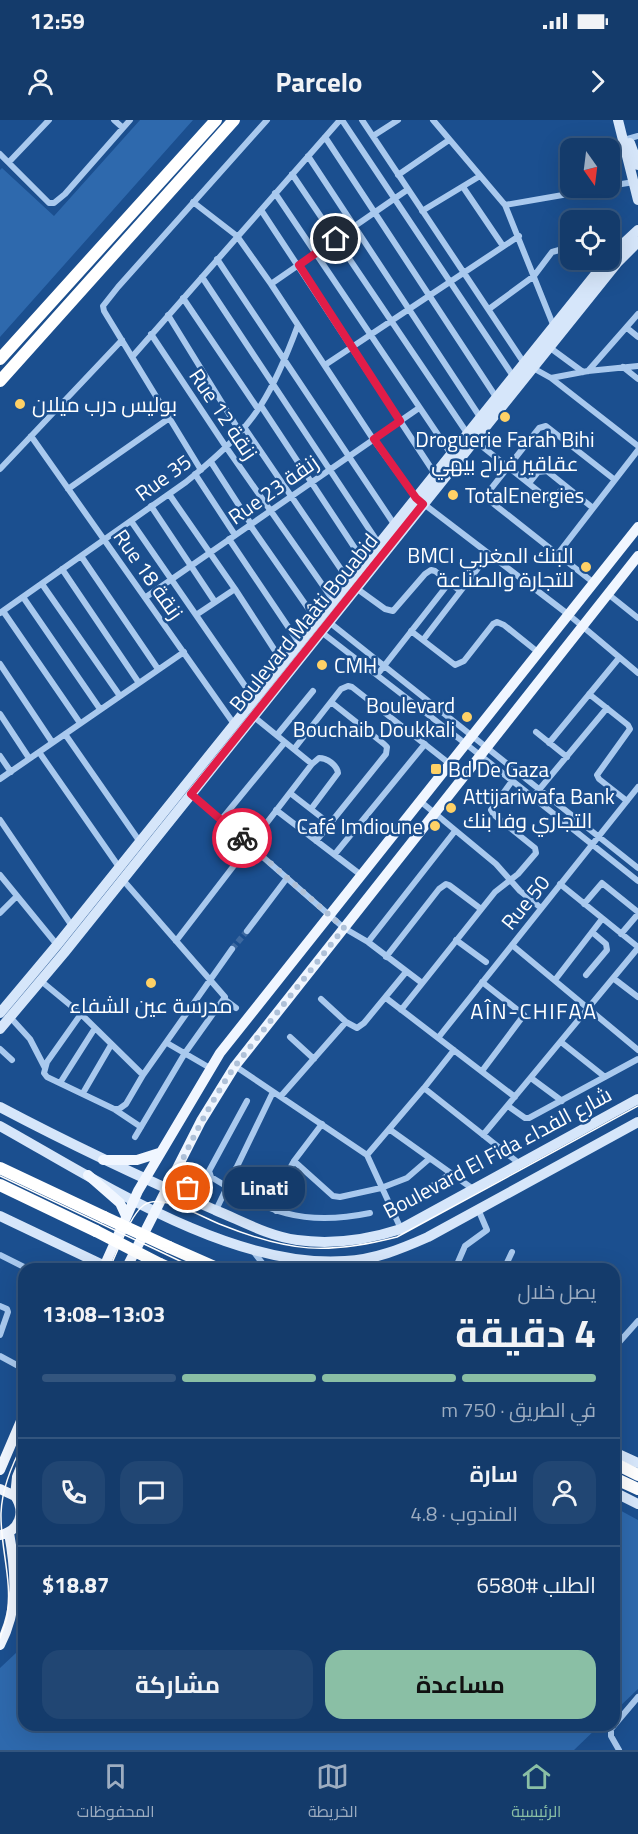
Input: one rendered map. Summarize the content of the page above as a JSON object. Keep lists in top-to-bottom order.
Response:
{
  "streets": {
    "street": [
      "Rue 12 زنقة",
      "Rue 35",
      "Rue 23 زنقة",
      "Rue 18 زنقة",
      "Boulevard Maâti Bouabid",
      "Rue 50",
      "Boulevard El Fida شارع الفداء"
    ]
  },
  "crossings": [
    ["Rue 12 زنقة", "Rue 35"],
    ["Rue 12 زنقة", "Rue 23 زنقة"],
    ["Rue 12 زنقة", "Boulevard Maâti Bouabid"],
    ["Rue 35", "Rue 18 زنقة"],
    ["Rue 23 زنقة", "Rue 18 زنقة"],
    ["Rue 18 زنقة", "Boulevard Maâti Bouabid"]
  ],
  "districts": ["AÎN-CHIFAA"],
  "places": {
    "other": [
      "بوليس درب ميلان",
      "Droguerie Farah Bihi عقاقير فراح بيهي",
      "TotalEnergies",
      "BMCI البنك المغربي للتجارة والصناعة",
      "CMH",
      "Boulevard Bouchaib Doukkali",
      "Attijariwafa Bank التجاري وفا بنك",
      "Café Imdioune",
      "مدرسة عين الشفاء",
      "Linati"
    ],
    "transit": ["Bd De Gaza"]
  },
  "north": "bottom",
  "page": {
    "status": "12:59",
    "header": "Parcelo",
    "bubble": "Linati",
    "heading": ["4 دقيقة", "يصل خلال", "13:03–13:08"],
    "panel": [
      "سارة",
      "المندوب · 4.8",
      "الطلب #6580",
      "$18.87"
    ],
    "bar": "في الطريق · 750 m",
    "buttons": ["مساعدة", "مشاركة"],
    "tabs": ["الرئيسية", "الخريطة", "المحفوظات"]
  }
}
